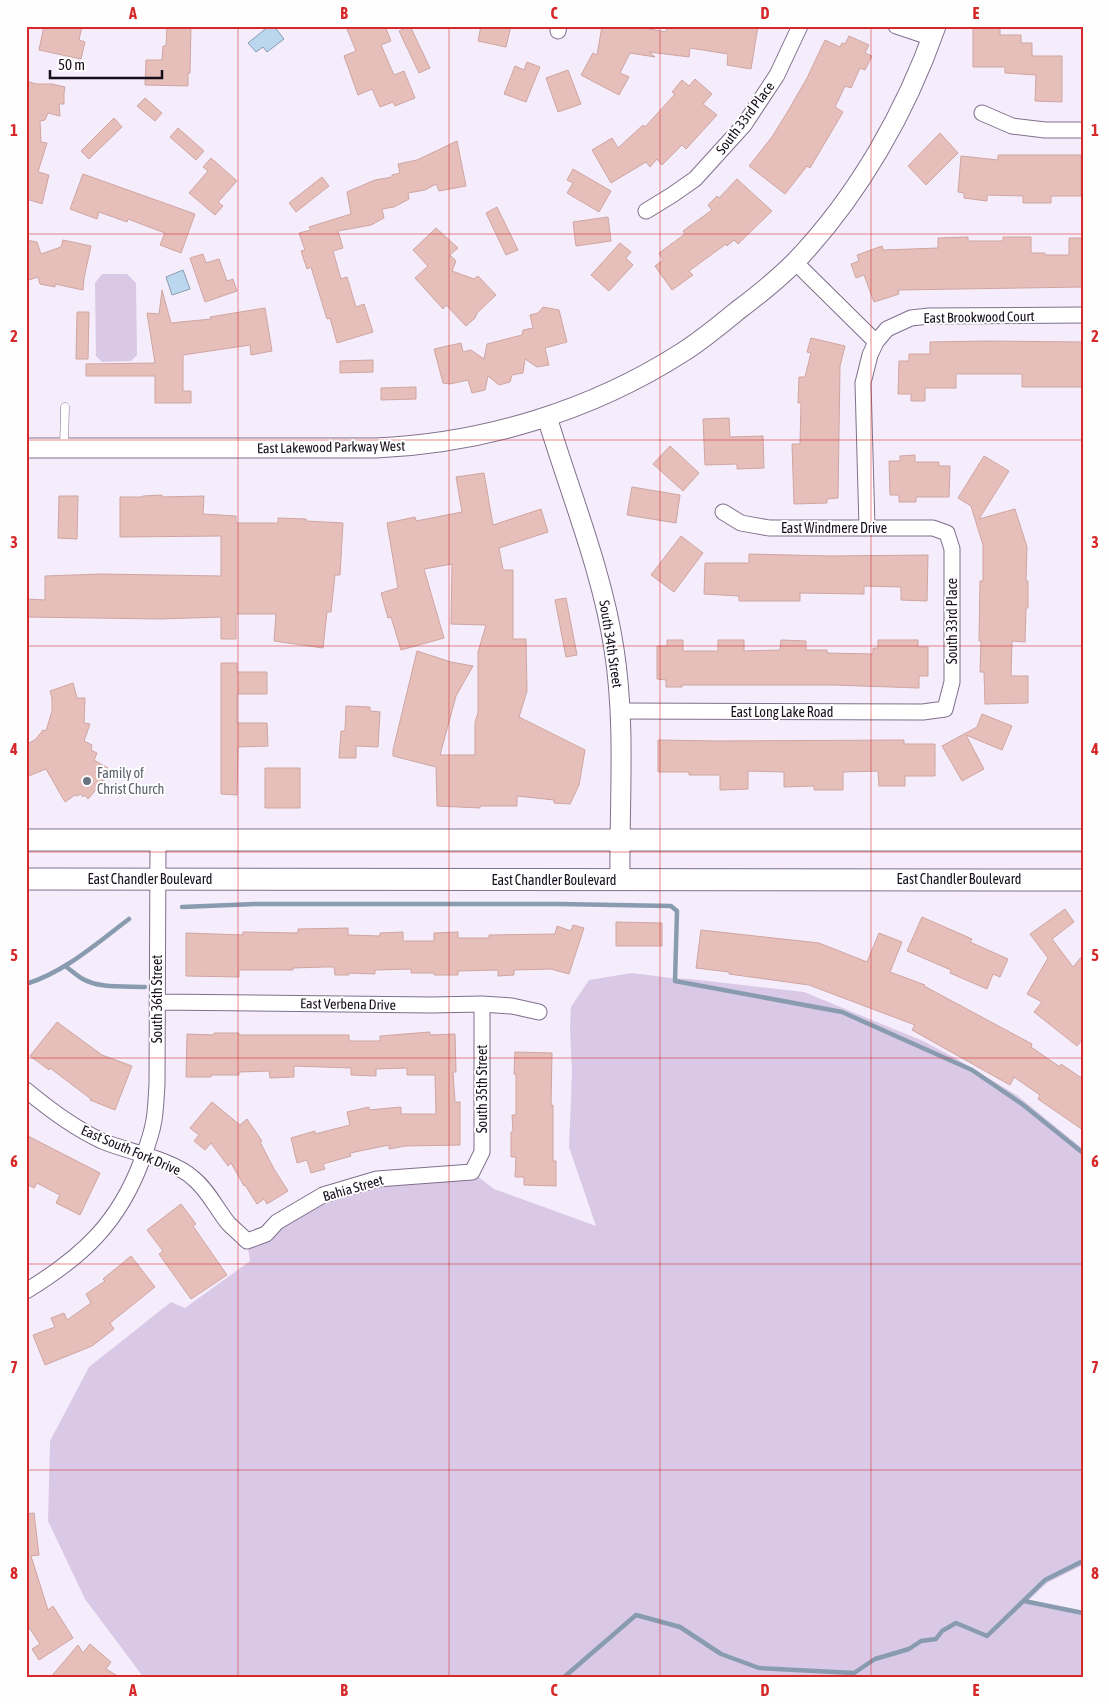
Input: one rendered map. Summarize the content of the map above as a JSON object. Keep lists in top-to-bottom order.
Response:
{
  "streets": {
    "main road": ["East Chandler Boulevard"],
    "street": [
      "South 33rd Place",
      "East Brookwood Court",
      "East Lakewood Parkway West",
      "East Windmere Drive",
      "South 34th Street",
      "East Long Lake Road",
      "South 36th Street",
      "East Verbena Drive",
      "South 35th Street",
      "East South Fork Drive",
      "Bahia Street"
    ]
  },
  "crossings": [
    ["South 33rd Place", "East Windmere Drive"],
    ["South 33rd Place", "East Long Lake Road"],
    ["East Lakewood Parkway West", "South 34th Street"],
    ["South 34th Street", "East Long Lake Road"],
    ["South 34th Street", "East Chandler Boulevard"],
    ["East Chandler Boulevard", "South 36th Street"],
    ["South 36th Street", "East Verbena Drive"],
    ["South 36th Street", "East South Fork Drive"],
    ["East Verbena Drive", "South 35th Street"],
    ["South 35th Street", "Bahia Street"],
    ["East South Fork Drive", "Bahia Street"]
  ],
  "places": ["Family of Christ Church"],
  "scale_bar": "50 m",
  "grid": {
    "columns": [
      "A",
      "B",
      "C",
      "D",
      "E"
    ],
    "rows": [
      "1",
      "2",
      "3",
      "4",
      "5",
      "6",
      "7",
      "8"
    ]
  }
}
